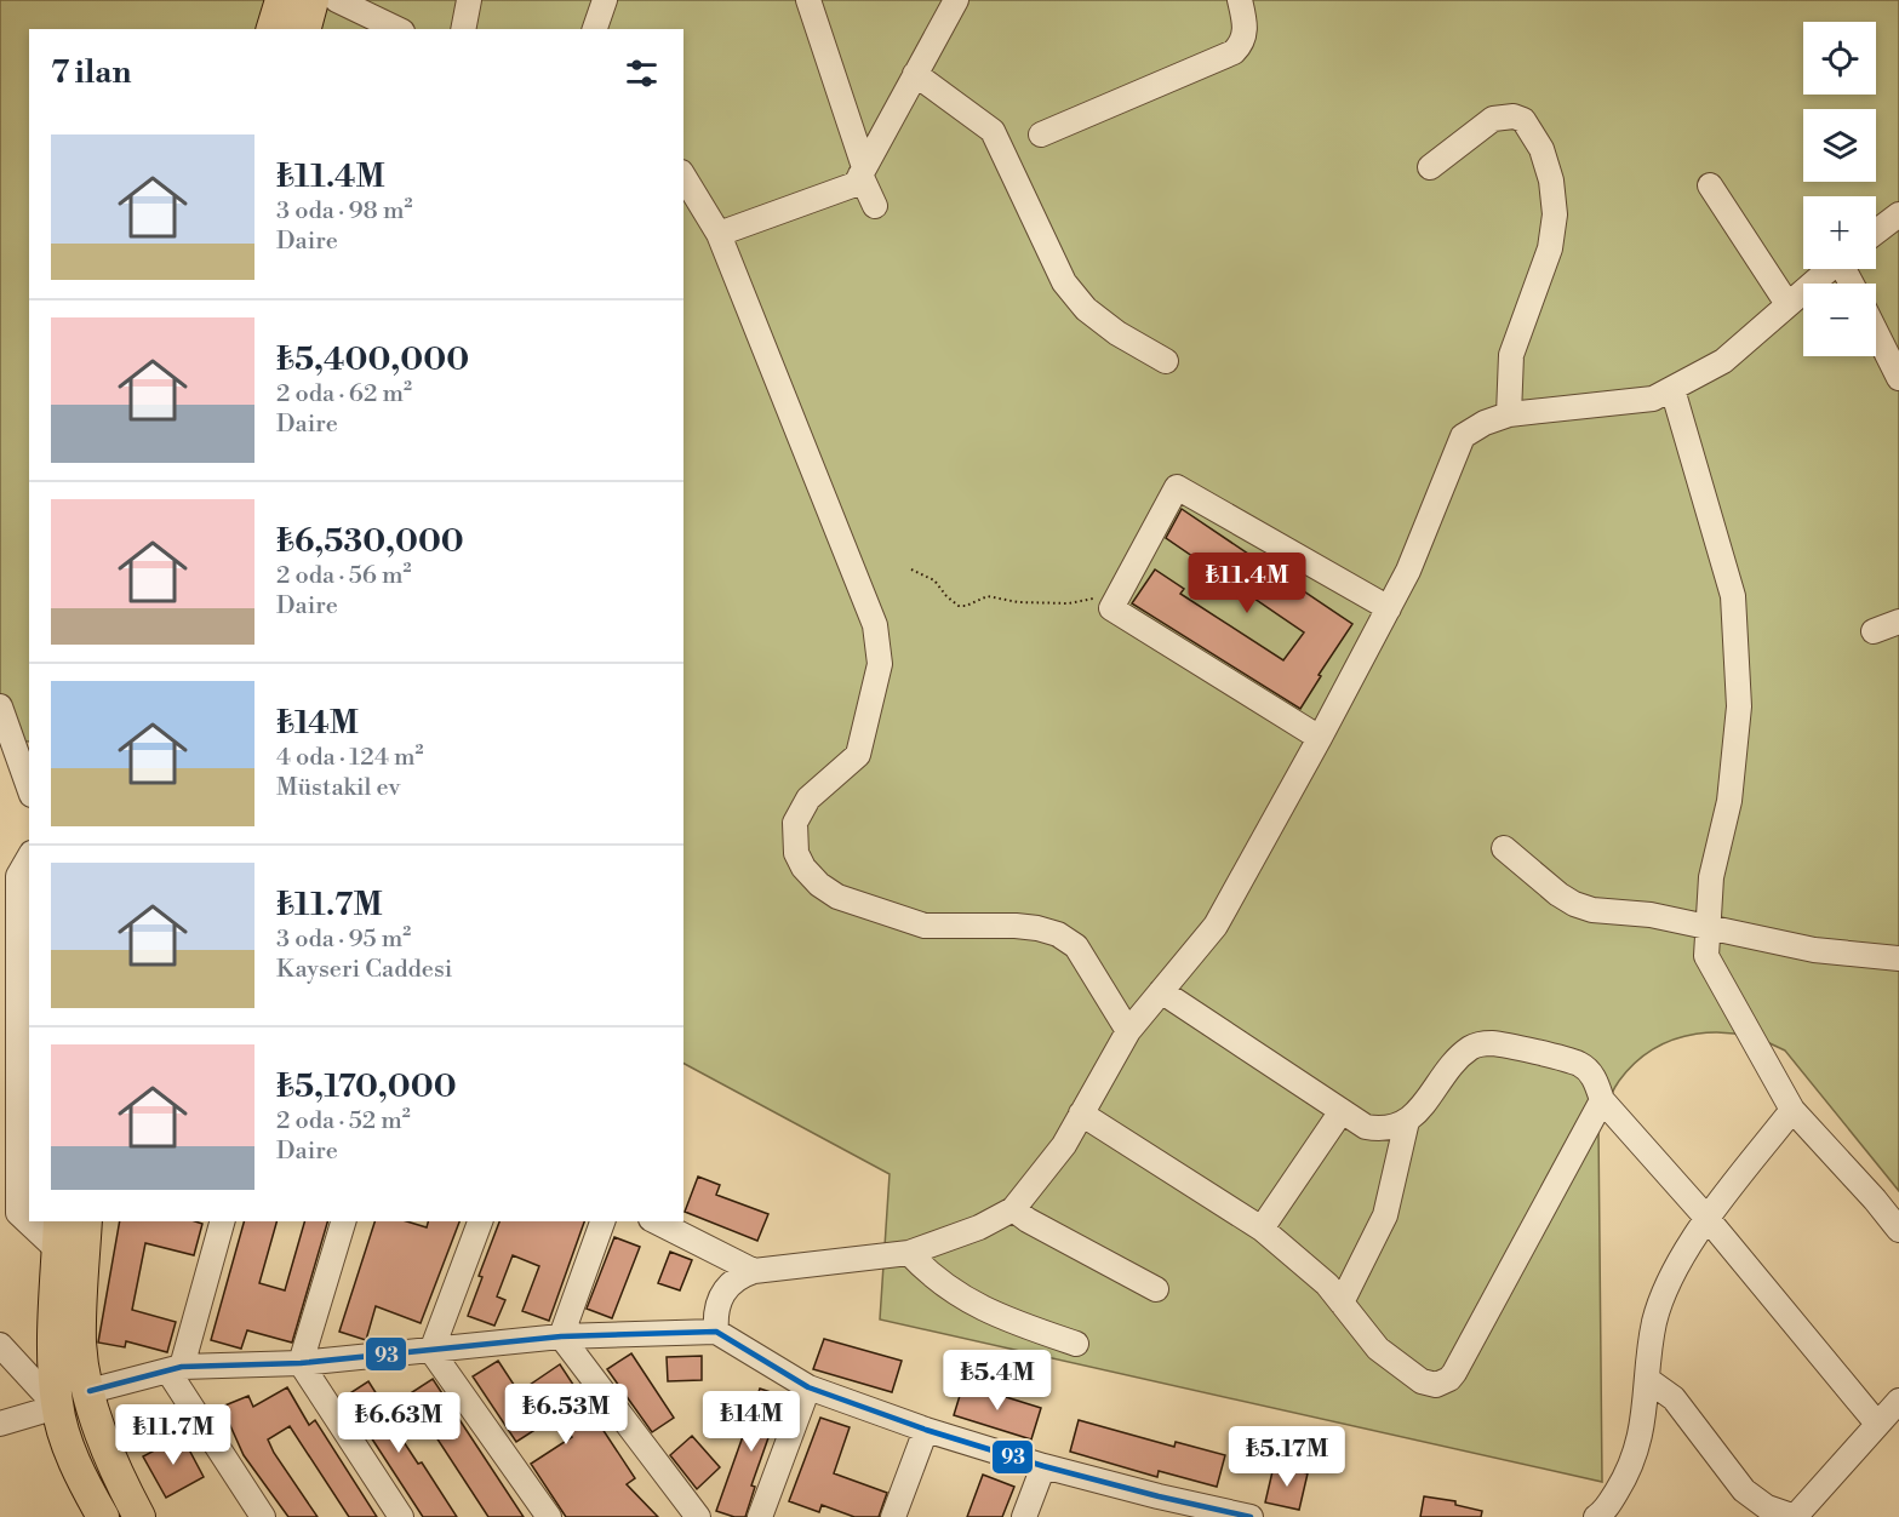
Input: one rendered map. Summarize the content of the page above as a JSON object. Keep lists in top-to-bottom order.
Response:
{
  "lines": ["transit line 93"],
  "page": {
    "map_buttons": ["+", "−"],
    "heading": "7 ilan",
    "list": [
      {
        "name": "₺11.4M",
        "note": "3 oda · 98 m² · Daire"
      },
      {
        "name": "₺5,400,000",
        "note": "2 oda · 62 m² · Daire"
      },
      {
        "name": "₺6,530,000",
        "note": "2 oda · 56 m² · Daire"
      },
      {
        "name": "₺14M",
        "note": "4 oda · 124 m² · Müstakil ev"
      },
      {
        "name": "₺11.7M",
        "note": "3 oda · 95 m² · Kayseri Caddesi"
      },
      {
        "name": "₺5,170,000",
        "note": "2 oda · 52 m² · Daire"
      }
    ],
    "price": [
      "₺11.4M",
      "₺5.4M",
      "₺6.53M",
      "₺14M",
      "₺6.63M",
      "₺11.7M",
      "₺5.17M"
    ]
  }
}
